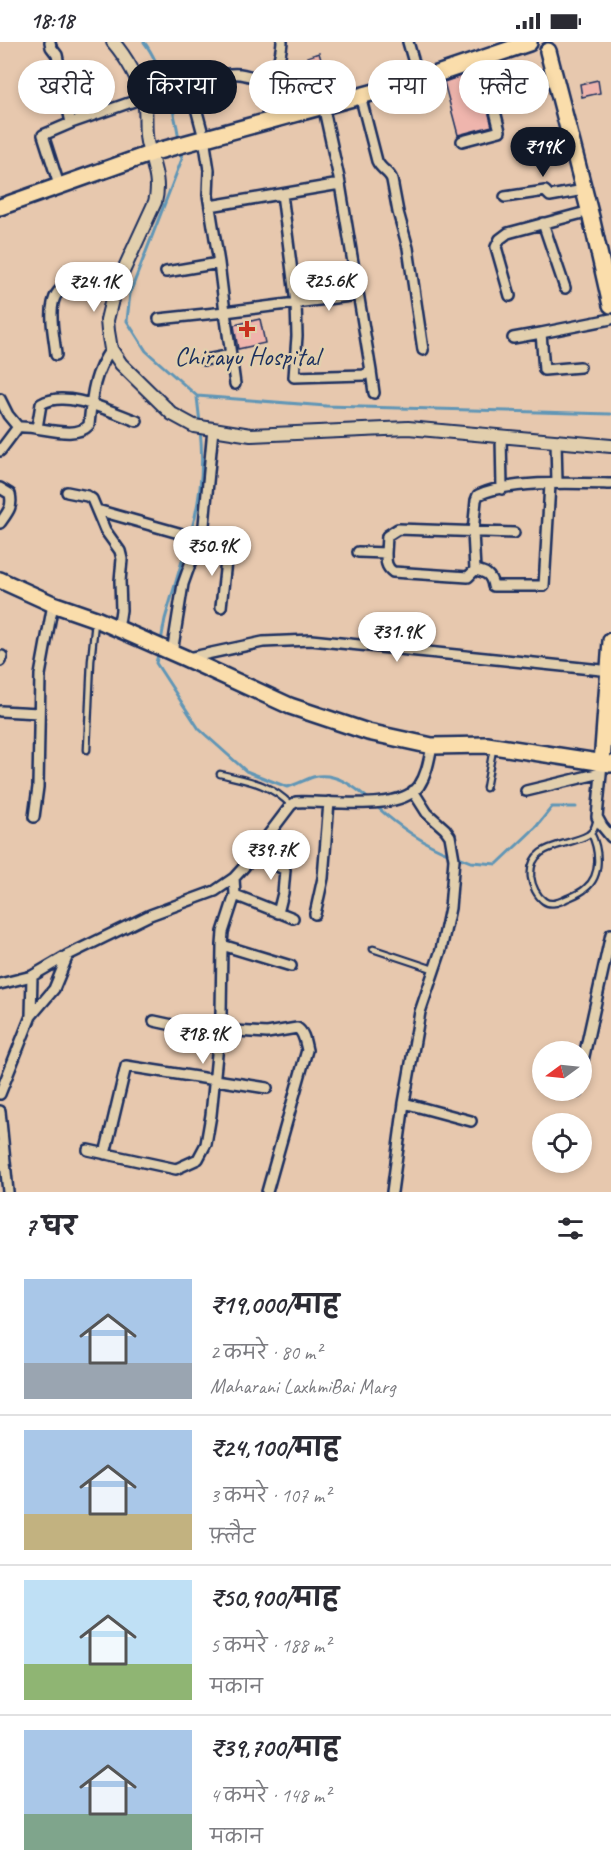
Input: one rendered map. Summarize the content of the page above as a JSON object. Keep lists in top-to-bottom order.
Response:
{
  "places": {
    "health": ["Chirayu Hospital"]
  },
  "north": "left",
  "page": {
    "status": "18:18",
    "chip": [
      "खरीदें",
      "किराया",
      "फ़िल्टर",
      "नया",
      "फ़्लैट"
    ],
    "price": [
      "₹19K",
      "₹25.6K",
      "₹24.1K",
      "₹50.9K",
      "₹31.9K",
      "₹39.7K",
      "₹18.9K"
    ],
    "heading": "7 घर",
    "list": [
      {
        "name": "₹19,000/माह",
        "note": "2 कमरे · 80 m² · Maharani LaxhmiBai Marg"
      },
      {
        "name": "₹24,100/माह",
        "note": "3 कमरे · 107 m² · फ़्लैट"
      },
      {
        "name": "₹50,900/माह",
        "note": "5 कमरे · 188 m² · मकान"
      },
      {
        "name": "₹39,700/माह",
        "note": "4 कमरे · 148 m² · मकान"
      }
    ]
  }
}
